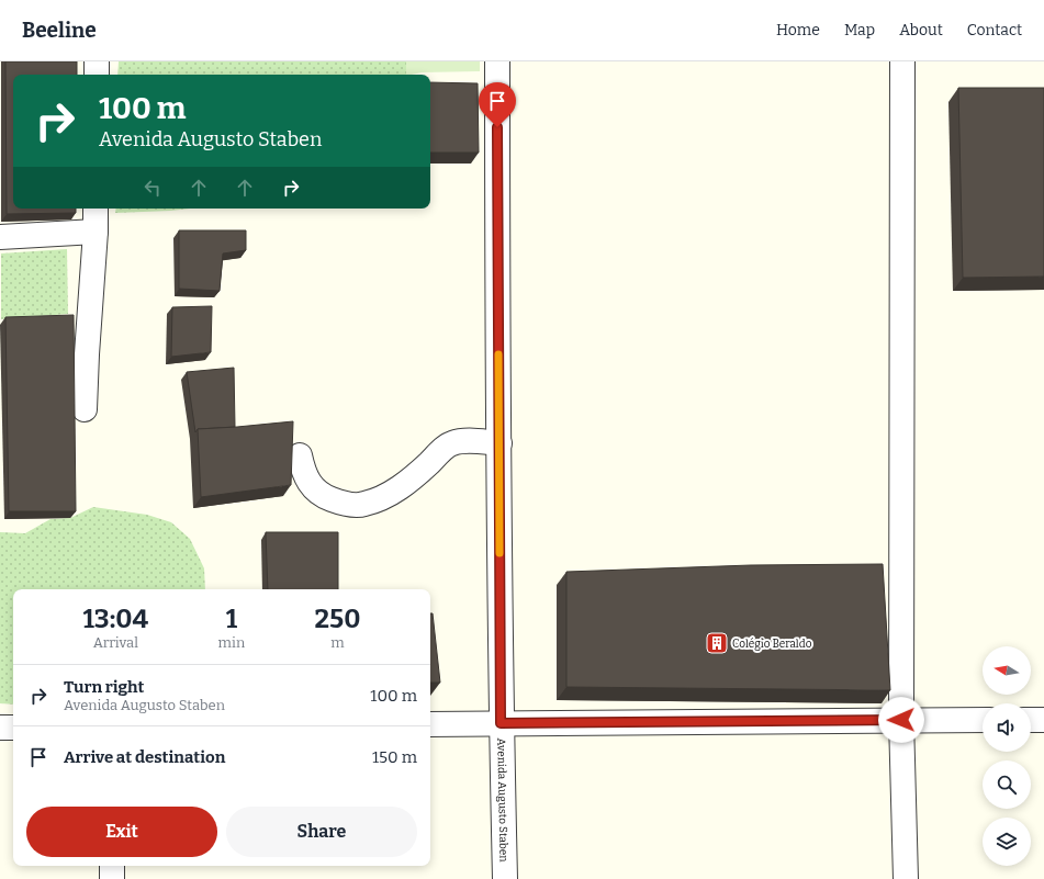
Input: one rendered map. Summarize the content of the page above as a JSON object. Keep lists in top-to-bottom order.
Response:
{
  "streets": {
    "street": ["Avenida Augusto Staben"]
  },
  "places": {
    "building": ["Colégio Beraldo"]
  },
  "north": "left",
  "page": {
    "header": "Beeline",
    "nav": [
      "Home",
      "Map",
      "About",
      "Contact"
    ],
    "turn": ["100 m", "Avenida Augusto Staben"],
    "eta": [
      "13:04",
      "Arrival",
      "1",
      "min",
      "250",
      "m"
    ],
    "list": [
      {
        "name": "Turn right",
        "note": "Avenida Augusto Staben",
        "value": "100 m"
      },
      {
        "name": "Arrive at destination",
        "value": "150 m"
      }
    ],
    "buttons": ["Exit", "Share"]
  }
}
